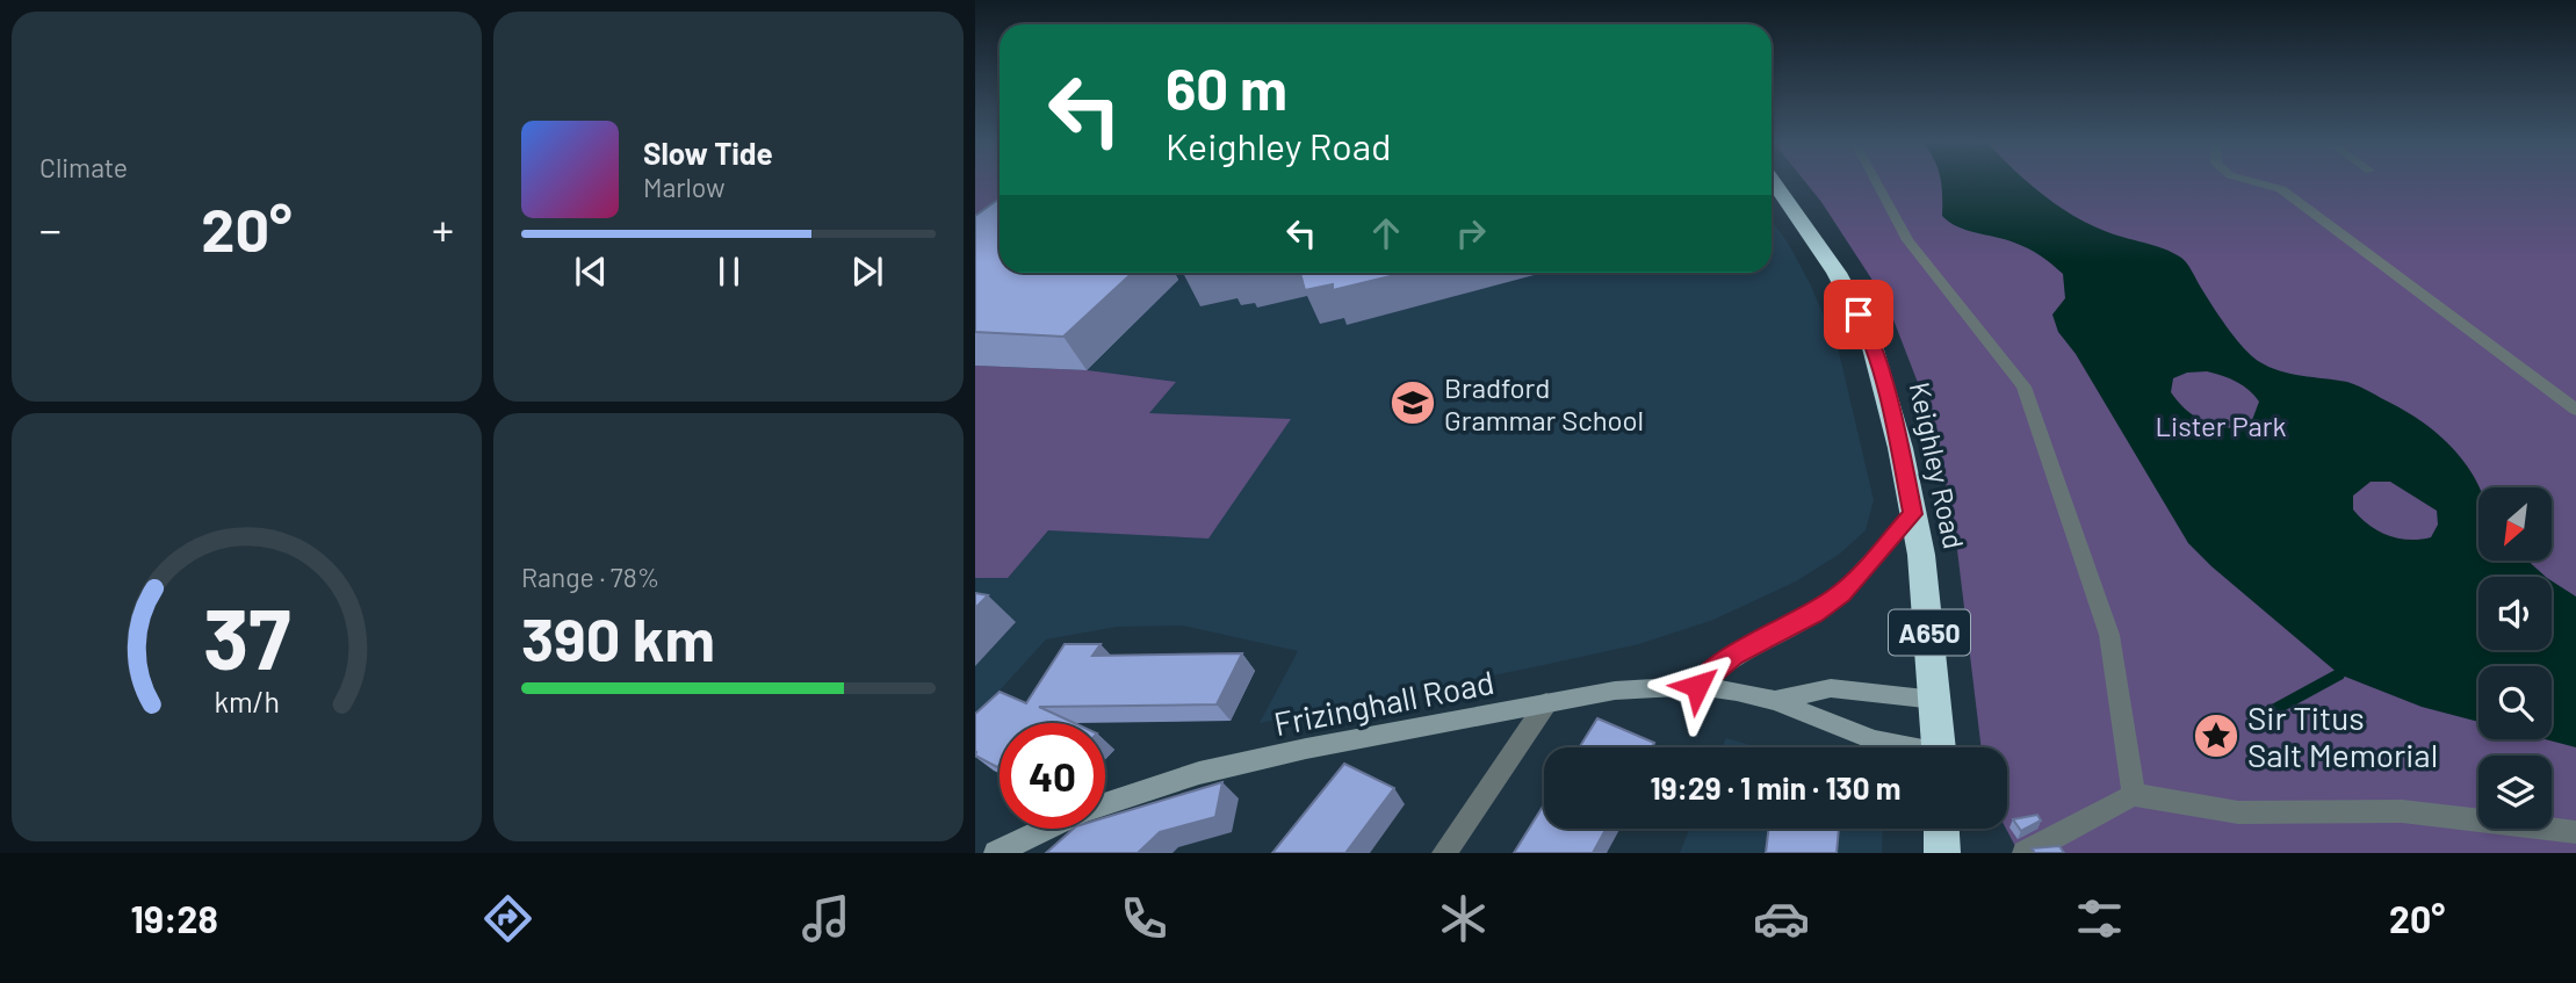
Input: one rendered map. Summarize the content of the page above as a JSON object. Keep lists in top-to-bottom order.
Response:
{
  "streets": {
    "highway": ["Keighley Road", "A650"],
    "street": ["Frizinghall Road"]
  },
  "crossings": [
    ["Keighley Road", "Frizinghall Road"]
  ],
  "parks": ["Lister Park"],
  "places": {
    "school or university": ["Bradford Grammar School"],
    "place": ["Sir Titus Salt Memorial"]
  },
  "north": "bottom left",
  "page": {
    "tile": [
      "Climate",
      ["Range · 78%", "390 km"]
    ],
    "turn": ["60 m", "Keighley Road"],
    "song": ["Slow Tide", "Marlow"],
    "heat": ["−", "20°", "+"],
    "limit": "40",
    "trip": "19:29 · 1 min · 130 m",
    "tabs": ["19:28", "20°"],
    "gauge": ["37", "km/h"]
  }
}
